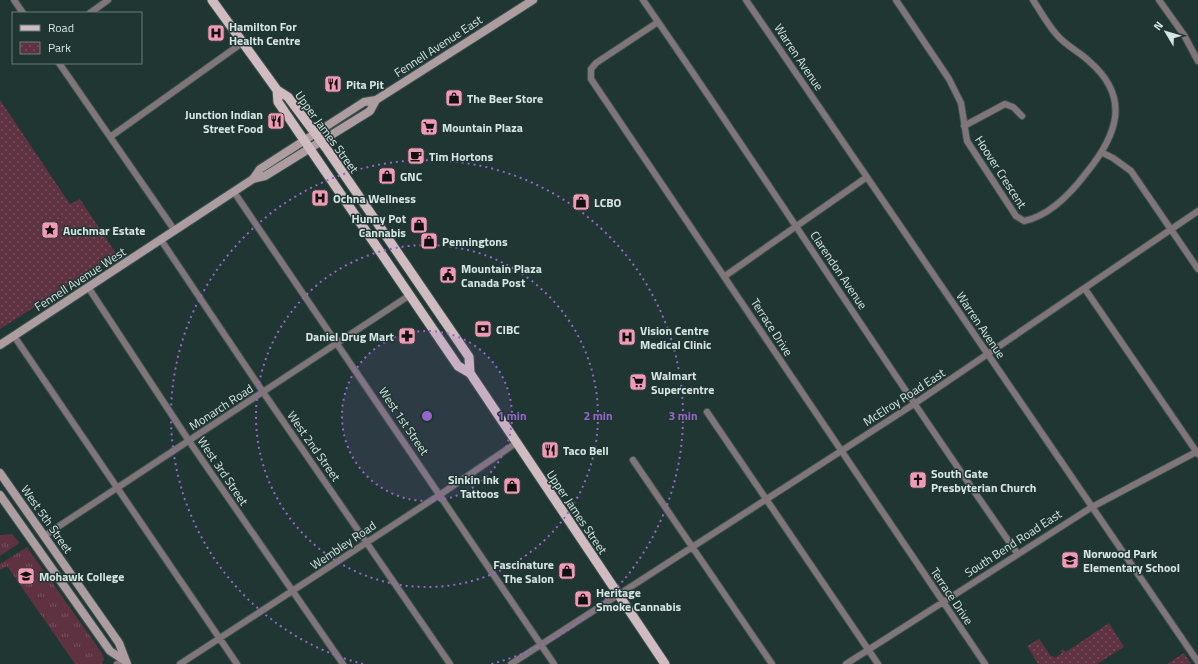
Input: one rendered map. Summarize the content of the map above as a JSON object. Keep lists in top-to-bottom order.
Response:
{
  "streets": {
    "main road": [
      "Fennell Avenue East",
      "Upper James Street",
      "Fennell Avenue West",
      "West 5th Street"
    ],
    "street": [
      "Warren Avenue",
      "Hoover Crescent",
      "Clarendon Avenue",
      "Terrace Drive",
      "McElroy Road East",
      "Monarch Road",
      "West 1st Street",
      "West 2nd Street",
      "West 3rd Street",
      "South Bend Road East",
      "Wembley Road"
    ]
  },
  "crossings": [
    ["Fennell Avenue East", "Upper James Street"],
    ["Fennell Avenue East", "Fennell Avenue West"],
    ["Warren Avenue", "McElroy Road East"],
    ["Warren Avenue", "South Bend Road East"],
    ["Upper James Street", "Fennell Avenue West"],
    ["Upper James Street", "McElroy Road East"],
    ["Upper James Street", "Monarch Road"],
    ["Upper James Street", "Wembley Road"],
    ["Clarendon Avenue", "Terrace Drive"],
    ["Clarendon Avenue", "McElroy Road East"],
    ["Clarendon Avenue", "South Bend Road East"],
    ["Fennell Avenue West", "West 1st Street"],
    ["Fennell Avenue West", "West 2nd Street"],
    ["Fennell Avenue West", "West 3rd Street"],
    ["Terrace Drive", "McElroy Road East"],
    ["Terrace Drive", "South Bend Road East"],
    ["McElroy Road East", "West 1st Street"],
    ["Monarch Road", "West 1st Street"],
    ["Monarch Road", "West 2nd Street"],
    ["Monarch Road", "West 3rd Street"],
    ["Monarch Road", "West 5th Street"],
    ["West 1st Street", "Wembley Road"],
    ["West 2nd Street", "Wembley Road"],
    ["West 3rd Street", "Wembley Road"]
  ],
  "places": {
    "hospital": ["Hamilton For Health Centre", "Ochna Wellness", "Vision Centre Medical Clinic"],
    "restaurant": ["Pita Pit", "Junction Indian Street Food", "Taco Bell"],
    "shop": [
      "The Beer Store",
      "GNC",
      "LCBO",
      "Hunny Pot Cannabis",
      "Penningtons",
      "Sinkin Ink Tattoos",
      "Fascinature The Salon",
      "Heritage Smoke Cannabis"
    ],
    "supermarket": ["Mountain Plaza", "Walmart Supercentre"],
    "cafe": ["Tim Hortons"],
    "place": ["Auchmar Estate"],
    "public building": ["Mountain Plaza Canada Post"],
    "bank": ["CIBC"],
    "pharmacy": ["Daniel Drug Mart"],
    "church": ["South Gate Presbyterian Church"],
    "school or university": ["Norwood Park Elementary School", "Mohawk College"]
  },
  "legend": ["Road", "Park"],
  "north": "top left",
  "rings": ["1 min", "2 min", "3 min"]
}
